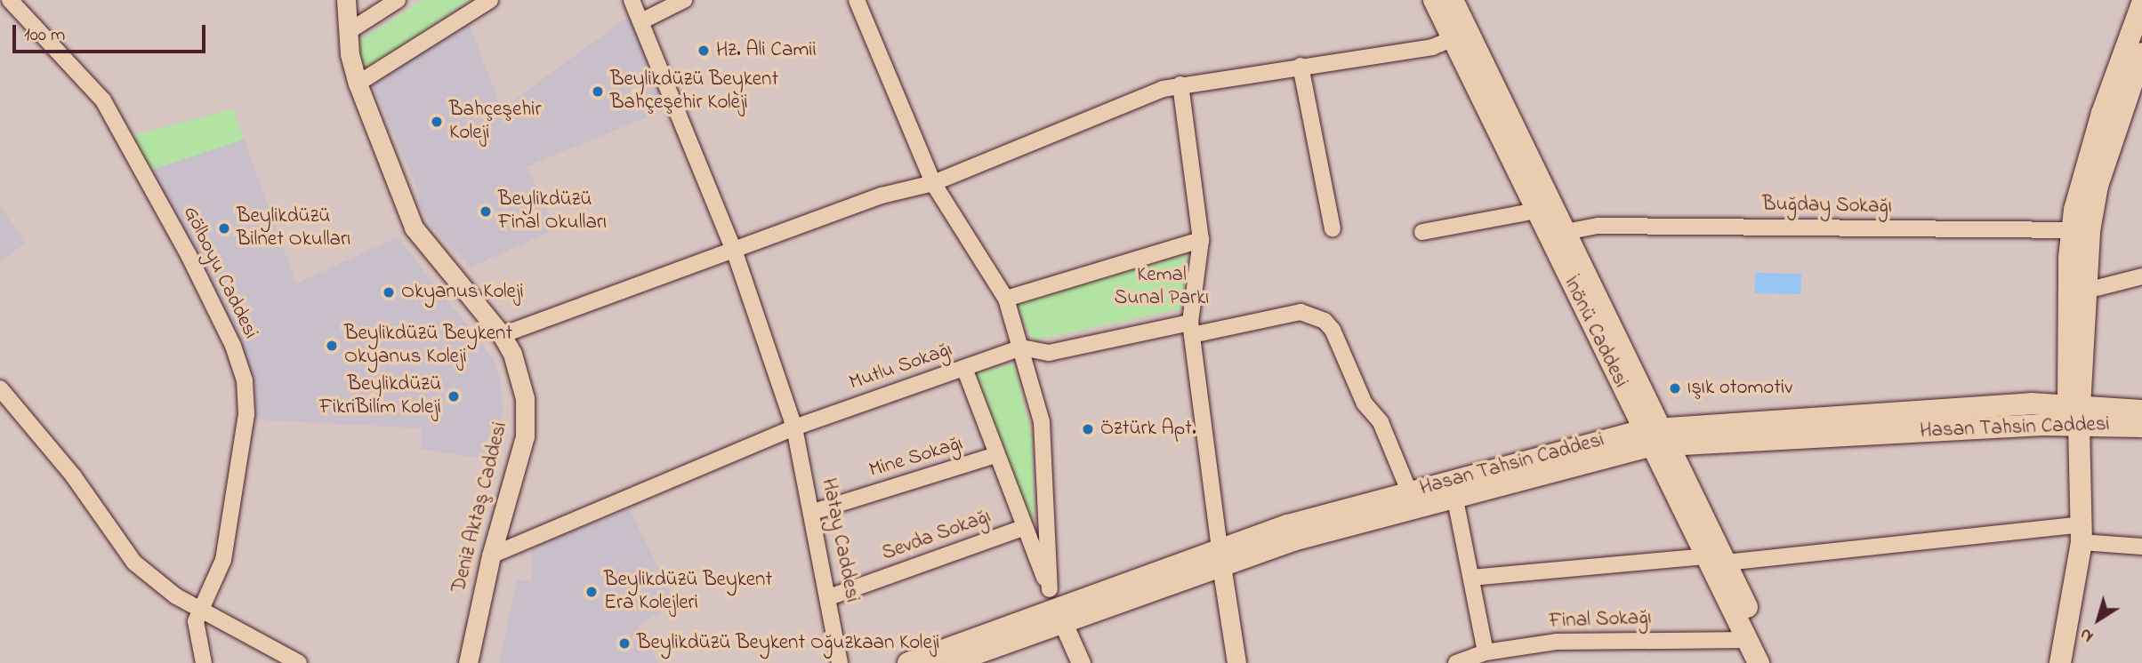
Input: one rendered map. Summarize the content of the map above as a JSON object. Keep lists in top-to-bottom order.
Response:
{
  "streets": {
    "main road": ["İnönü Caddesi", "Hasan Tahsin Caddesi"],
    "street": [
      "Buğday Sokağı",
      "Gölboyu Caddesi",
      "Mutlu Sokağı",
      "Mine Sokağı",
      "Deniz Aktaş Caddesi",
      "Sevda Sokağı",
      "Hatay Caddesi",
      "Final Sokağı"
    ]
  },
  "crossings": [
    ["İnönü Caddesi", "Hasan Tahsin Caddesi"],
    ["İnönü Caddesi", "Final Sokağı"],
    ["Mutlu Sokağı", "Deniz Aktaş Caddesi"],
    ["Mutlu Sokağı", "Hatay Caddesi"],
    ["Mine Sokağı", "Hatay Caddesi"],
    ["Sevda Sokağı", "Hatay Caddesi"]
  ],
  "parks": ["Kemal Sunal Parkı"],
  "places": [
    "Hz. Ali Camii",
    "Beylikdüzü Beykent Bahçeşehir Koleji",
    "Bahçeşehir Koleji",
    "Beylikdüzü Final Okulları",
    "Beylikdüzü Bilnet Okulları",
    "Okyanus Koleji",
    "Beylikdüzü Beykent Okyanus Koleji",
    "ışık otomotiv",
    "Beylikdüzü FikriBilim Koleji",
    "Öztürk Apt.",
    "Beylikdüzü Beykent Era Kolejleri",
    "Beylikdüzü Beykent Oğuzkaan Koleji"
  ],
  "scale_bar": "100 m",
  "north": "bottom left"
}
